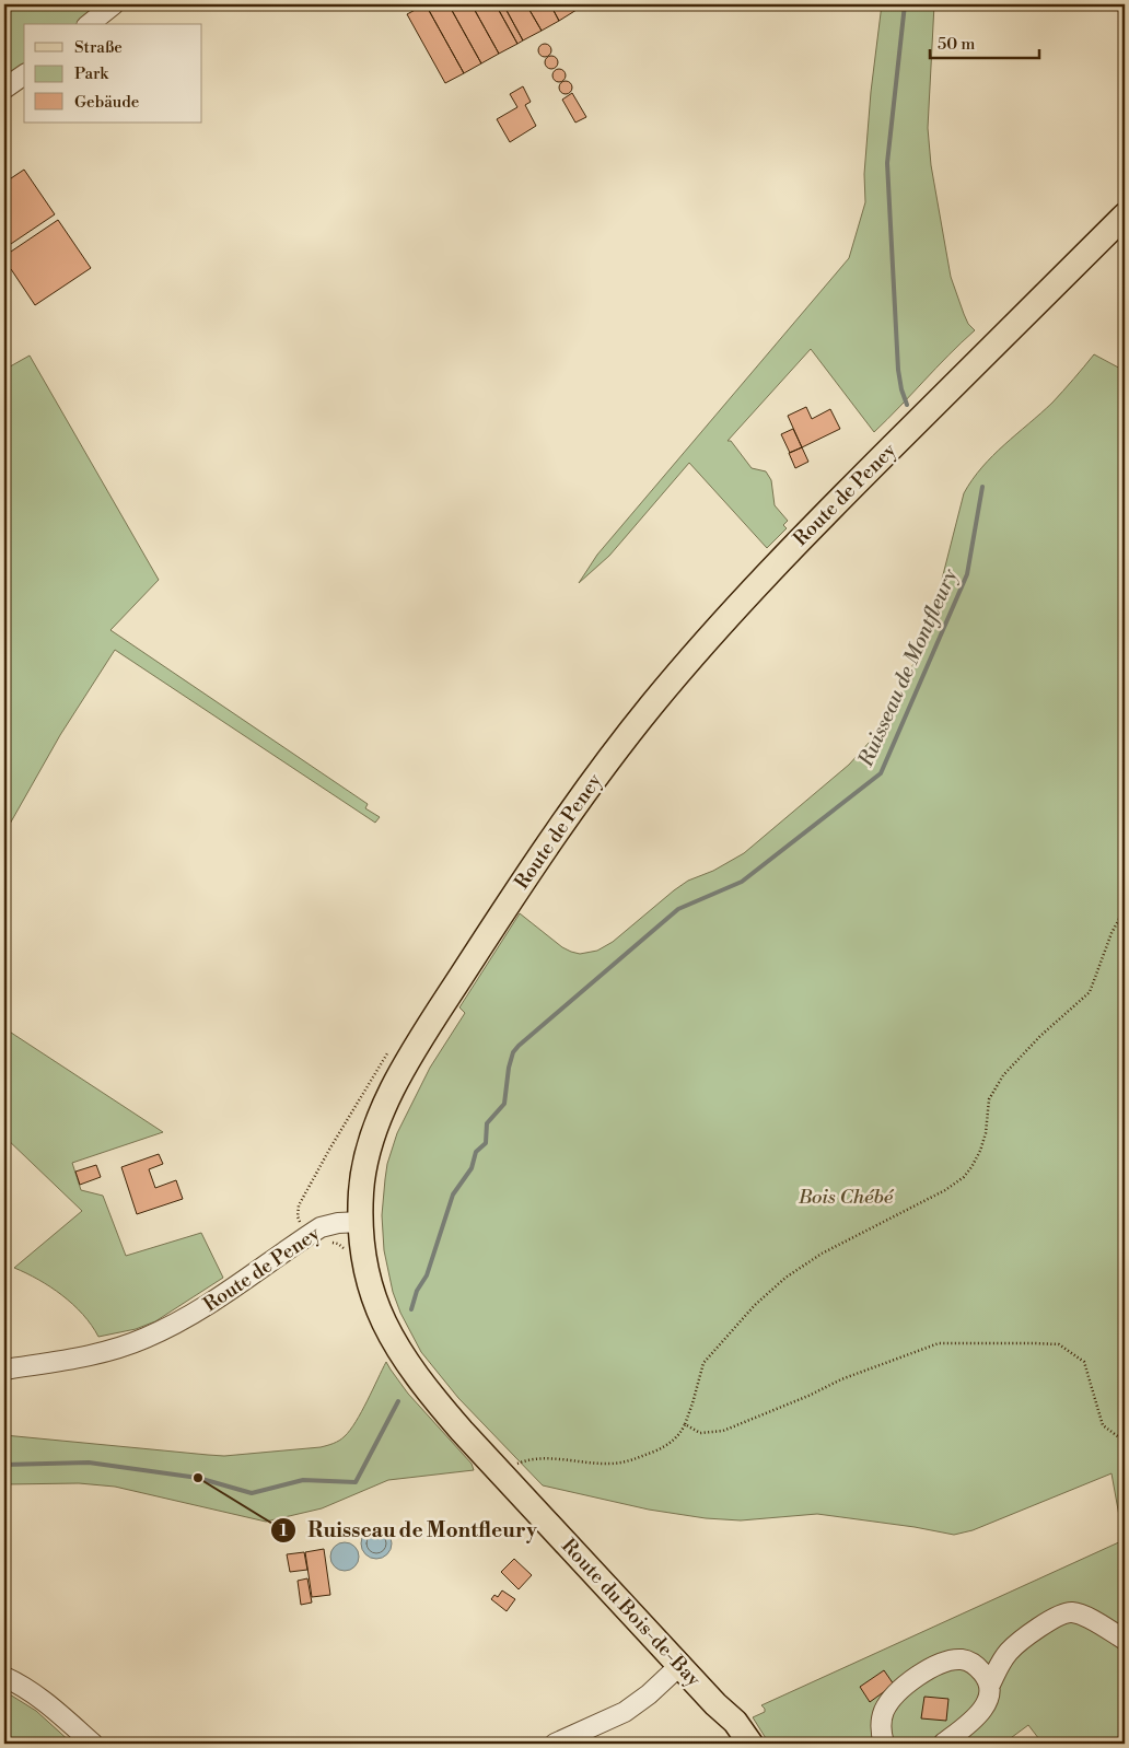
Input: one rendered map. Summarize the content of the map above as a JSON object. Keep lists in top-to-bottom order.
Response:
{
  "streets": {
    "main road": ["Route de Peney", "Route du Bois-de-Bay"]
  },
  "crossings": [
    ["Route de Peney", "Route du Bois-de-Bay"]
  ],
  "water": ["Ruisseau de Montfleury"],
  "parks": ["Bois Chébé"],
  "places": ["Ruisseau de Montfleury"],
  "legend": ["Straße", "Park", "Gebäude"],
  "scale_bar": "50 m"
}
